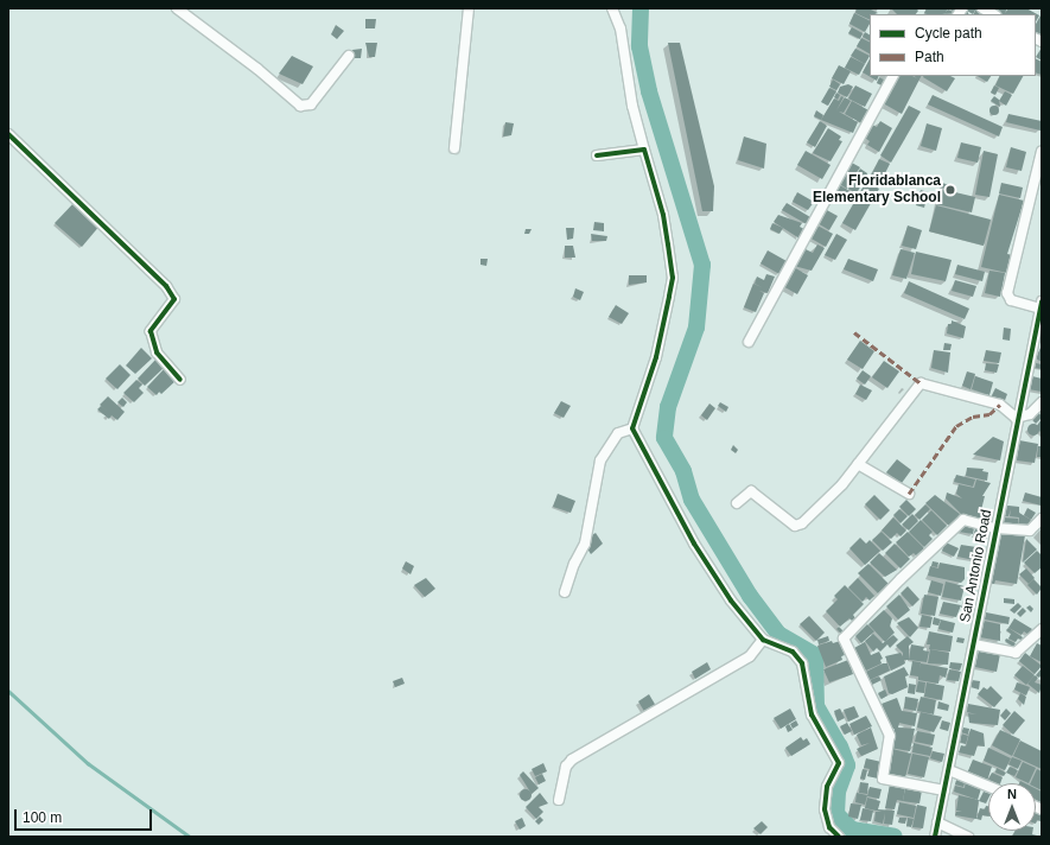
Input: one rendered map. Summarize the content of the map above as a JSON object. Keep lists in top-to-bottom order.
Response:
{
  "streets": {
    "street": ["San Antonio Road"]
  },
  "places": ["Floridablanca Elementary School"],
  "legend": ["Cycle path", "Path"],
  "scale_bar": "100 m",
  "north": "top"
}
